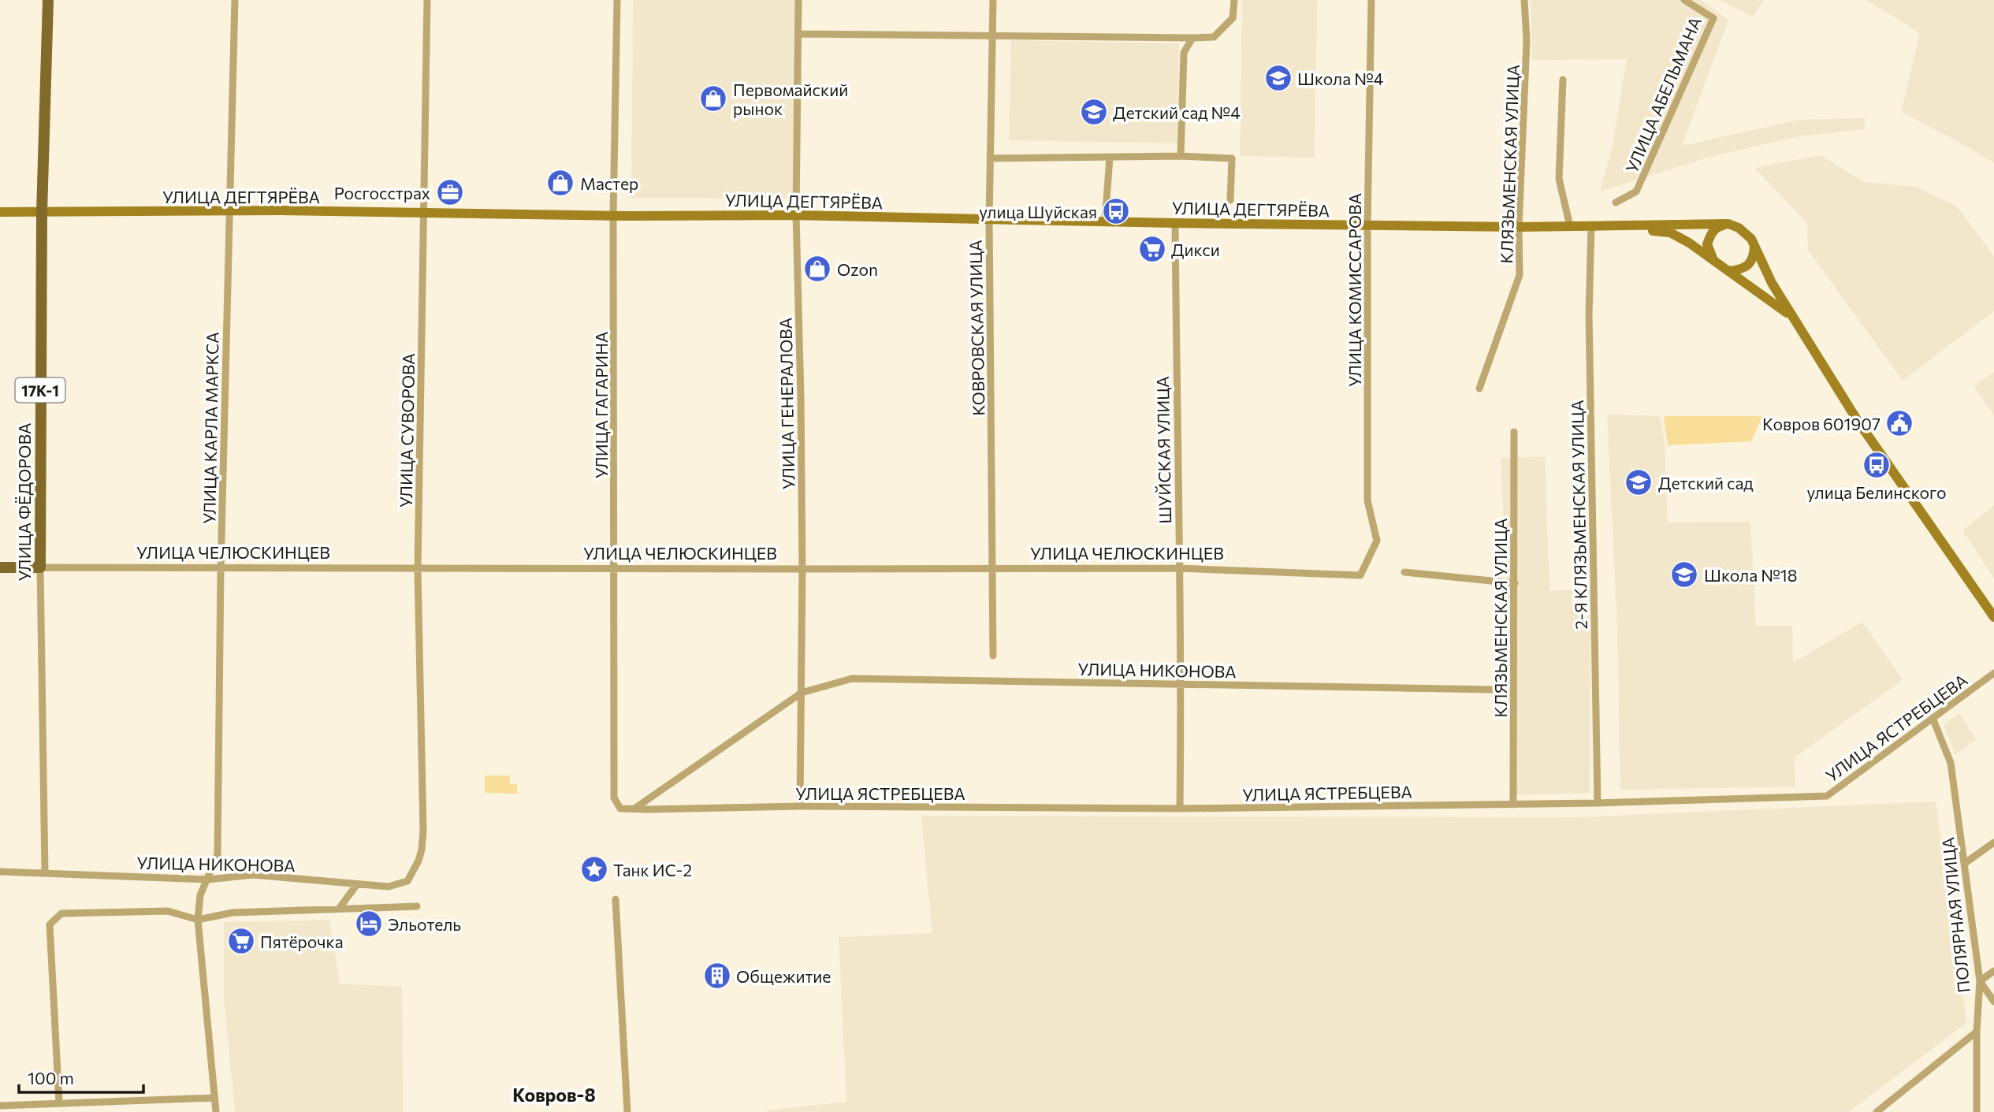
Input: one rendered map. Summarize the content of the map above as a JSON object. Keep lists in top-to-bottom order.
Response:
{
  "streets": {
    "main road": [
      "УЛИЦА ДЕГТЯРЁВА",
      "17К-1",
      "УЛИЦА ФЁДОРОВА",
      "УЛИЦА ЧЕЛЮСКИНЦЕВ"
    ],
    "street": [
      "УЛИЦА АБЕЛЬМАНА",
      "КЛЯЗЬМЕНСКАЯ УЛИЦА",
      "УЛИЦА КОМИССАРОВА",
      "КОВРОВСКАЯ УЛИЦА",
      "УЛИЦА ГЕНЕРАЛОВА",
      "УЛИЦА ГАГАРИНА",
      "УЛИЦА КАРЛА МАРКСА",
      "УЛИЦА СУВОРОВА",
      "ШУЙСКАЯ УЛИЦА",
      "2-Я КЛЯЗЬМЕНСКАЯ УЛИЦА",
      "УЛИЦА НИКОНОВА",
      "УЛИЦА ЯСТРЕБЦЕВА",
      "ПОЛЯРНАЯ УЛИЦА"
    ]
  },
  "crossings": [
    ["КЛЯЗЬМЕНСКАЯ УЛИЦА", "УЛИЦА ДЕГТЯРЁВА"],
    ["КЛЯЗЬМЕНСКАЯ УЛИЦА", "УЛИЦА НИКОНОВА"],
    ["КЛЯЗЬМЕНСКАЯ УЛИЦА", "УЛИЦА ЯСТРЕБЦЕВА"],
    ["УЛИЦА ДЕГТЯРЁВА", "УЛИЦА КОМИССАРОВА"],
    ["УЛИЦА ДЕГТЯРЁВА", "КОВРОВСКАЯ УЛИЦА"],
    ["УЛИЦА ДЕГТЯРЁВА", "УЛИЦА ГЕНЕРАЛОВА"],
    ["УЛИЦА ДЕГТЯРЁВА", "УЛИЦА ГАГАРИНА"],
    ["УЛИЦА ДЕГТЯРЁВА", "УЛИЦА КАРЛА МАРКСА"],
    ["УЛИЦА ДЕГТЯРЁВА", "УЛИЦА СУВОРОВА"],
    ["УЛИЦА ДЕГТЯРЁВА", "ШУЙСКАЯ УЛИЦА"],
    ["УЛИЦА ДЕГТЯРЁВА", "УЛИЦА ФЁДОРОВА"],
    ["УЛИЦА ДЕГТЯРЁВА", "2-Я КЛЯЗЬМЕНСКАЯ УЛИЦА"],
    ["УЛИЦА КОМИССАРОВА", "УЛИЦА ЧЕЛЮСКИНЦЕВ"],
    ["КОВРОВСКАЯ УЛИЦА", "УЛИЦА ЧЕЛЮСКИНЦЕВ"],
    ["УЛИЦА ГЕНЕРАЛОВА", "УЛИЦА ЧЕЛЮСКИНЦЕВ"],
    ["УЛИЦА ГЕНЕРАЛОВА", "УЛИЦА НИКОНОВА"],
    ["УЛИЦА ГЕНЕРАЛОВА", "УЛИЦА ЯСТРЕБЦЕВА"],
    ["УЛИЦА ГАГАРИНА", "УЛИЦА ЧЕЛЮСКИНЦЕВ"],
    ["УЛИЦА ГАГАРИНА", "УЛИЦА ЯСТРЕБЦЕВА"],
    ["УЛИЦА КАРЛА МАРКСА", "УЛИЦА ЧЕЛЮСКИНЦЕВ"],
    ["УЛИЦА КАРЛА МАРКСА", "УЛИЦА НИКОНОВА"],
    ["УЛИЦА СУВОРОВА", "УЛИЦА ЧЕЛЮСКИНЦЕВ"],
    ["УЛИЦА СУВОРОВА", "УЛИЦА НИКОНОВА"],
    ["ШУЙСКАЯ УЛИЦА", "УЛИЦА ЧЕЛЮСКИНЦЕВ"],
    ["ШУЙСКАЯ УЛИЦА", "УЛИЦА НИКОНОВА"],
    ["ШУЙСКАЯ УЛИЦА", "УЛИЦА ЯСТРЕБЦЕВА"],
    ["УЛИЦА ФЁДОРОВА", "УЛИЦА ЧЕЛЮСКИНЦЕВ"],
    ["УЛИЦА ФЁДОРОВА", "УЛИЦА НИКОНОВА"],
    ["2-Я КЛЯЗЬМЕНСКАЯ УЛИЦА", "УЛИЦА ЯСТРЕБЦЕВА"],
    ["УЛИЦА НИКОНОВА", "УЛИЦА ЯСТРЕБЦЕВА"],
    ["УЛИЦА ЯСТРЕБЦЕВА", "ПОЛЯРНАЯ УЛИЦА"]
  ],
  "districts": ["Ковров-8"],
  "places": {
    "school or university": [
      "Школа №4",
      "Детский сад №4",
      "Детский сад",
      "Школа №18"
    ],
    "shop": ["Первомайский рынок", "Мастер", "Ozon"],
    "office": ["Росгосстрах"],
    "bus stop": ["улица Шуйская", "улица Белинского"],
    "supermarket": ["Дикси", "Пятёрочка"],
    "public building": ["Ковров 601907"],
    "place": ["Танк ИС-2"],
    "hotel": ["Эльотель"],
    "building": ["Общежитие"]
  },
  "scale_bar": "100 m"
}
